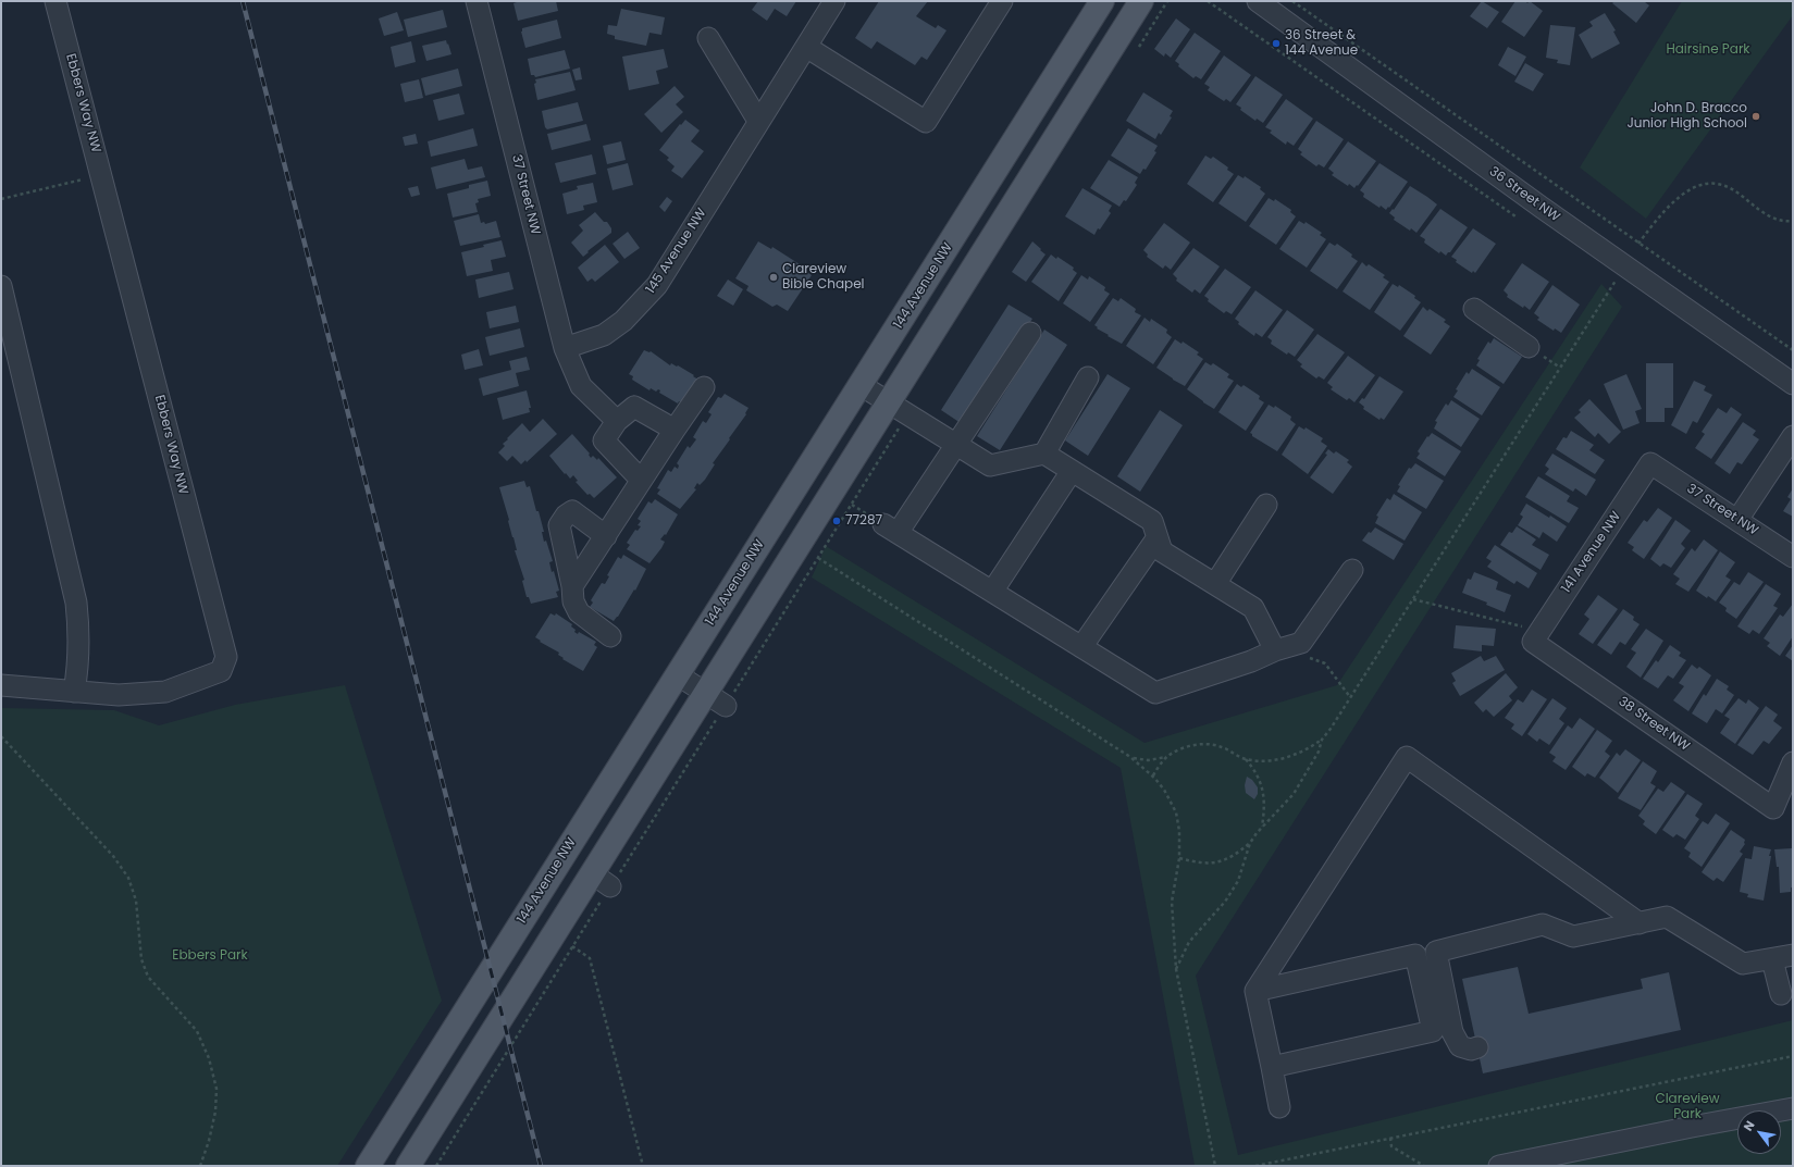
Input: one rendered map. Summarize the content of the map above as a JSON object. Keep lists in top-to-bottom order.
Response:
{
  "streets": {
    "main road": ["144 Avenue NW"],
    "street": [
      "Ebbers Way NW",
      "37 Street NW",
      "36 Street NW",
      "145 Avenue NW",
      "141 Avenue NW",
      "38 Street NW"
    ]
  },
  "crossings": [
    ["37 Street NW", "145 Avenue NW"],
    ["37 Street NW", "141 Avenue NW"],
    ["141 Avenue NW", "38 Street NW"]
  ],
  "parks": ["Hairsine Park", "Ebbers Park", "Clareview Park"],
  "places": [
    "36 Street & 144 Avenue",
    "John D. Bracco Junior High School",
    "Clareview Bible Chapel",
    "77287"
  ],
  "north": "top left"
}
